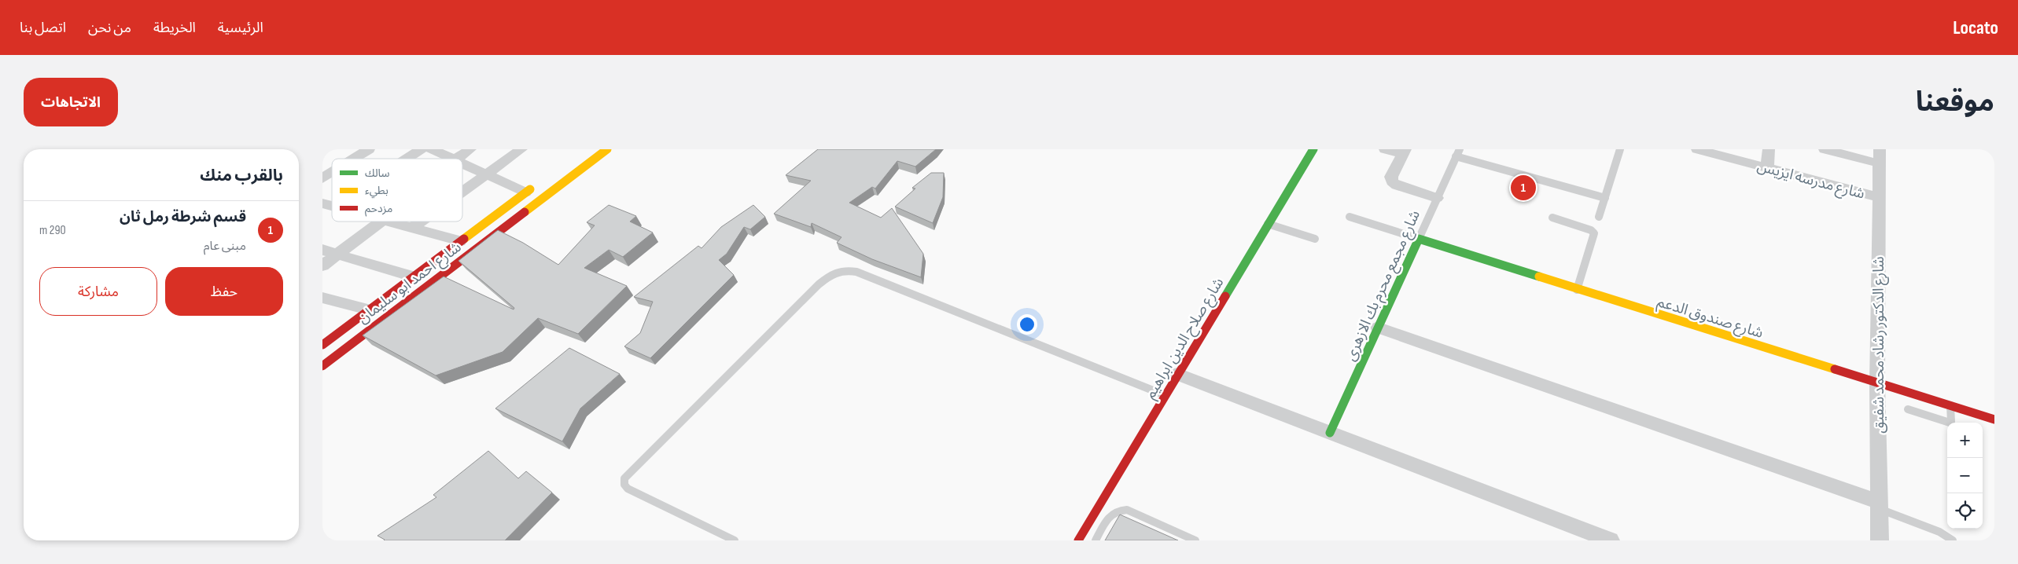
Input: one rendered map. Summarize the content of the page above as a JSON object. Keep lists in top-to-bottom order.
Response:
{
  "streets": {
    "street": [
      "شارع مدرسه ايزيس",
      "شارع احمد ابو سليمان",
      "شارع مجمع محرم بك الازهرى",
      "شارع صندوق الدعم",
      "شارع صلاح الدين ابراهيم",
      "شارع الدكتور رشاد محمد شفيق"
    ]
  },
  "crossings": [
    ["شارع مدرسه ايزيس", "شارع الدكتور رشاد محمد شفيق"],
    ["شارع مجمع محرم بك الازهرى", "شارع صندوق الدعم"],
    ["شارع صندوق الدعم", "شارع الدكتور رشاد محمد شفيق"]
  ],
  "legend": ["سالك", "بطيء", "مزدحم"],
  "page": {
    "header": "Locato",
    "nav": [
      "الرئيسية",
      "الخريطة",
      "من نحن",
      "اتصل بنا"
    ],
    "title": "موقعنا",
    "buttons": [
      "الاتجاهات",
      ["حفظ", "مشاركة"]
    ],
    "heading": "بالقرب منك",
    "pins": "1",
    "list": [
      {
        "mark": "1",
        "name": "قسم شرطة رمل ثان",
        "note": "مبنى عام",
        "value": "290 m"
      }
    ],
    "map_buttons": ["+", "−"]
  }
}
